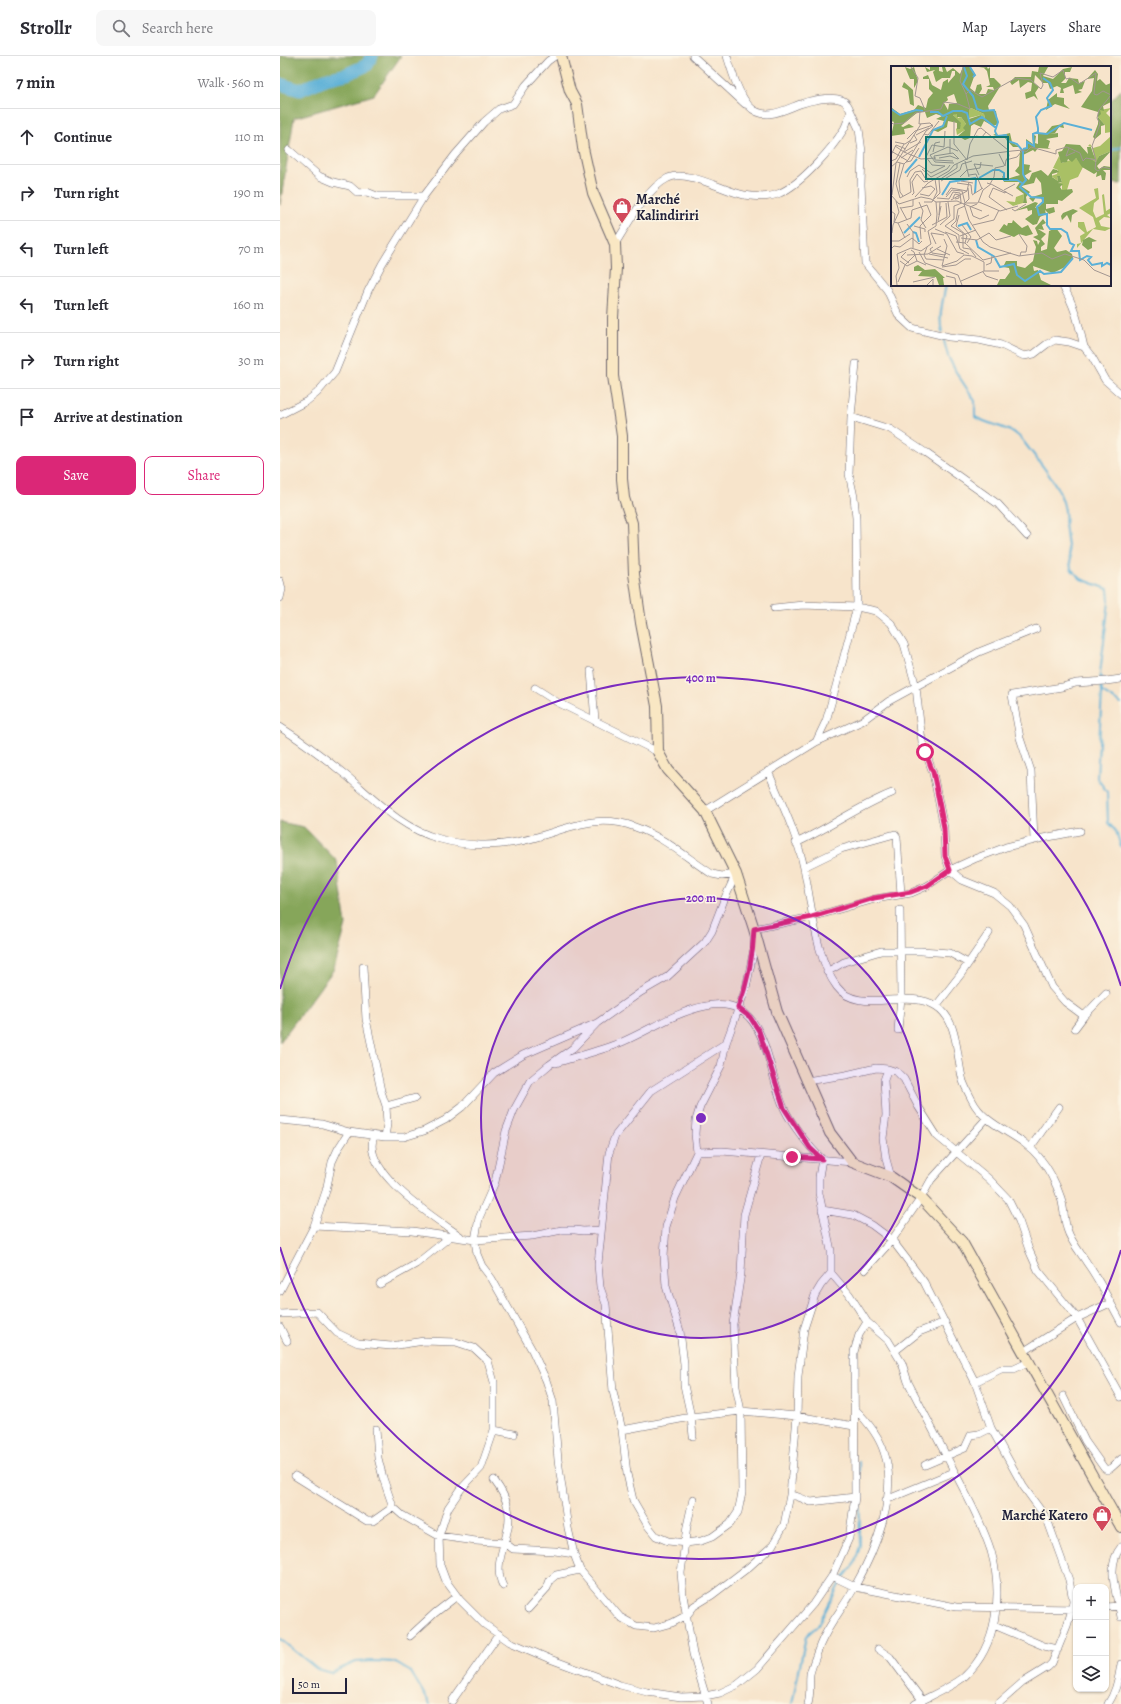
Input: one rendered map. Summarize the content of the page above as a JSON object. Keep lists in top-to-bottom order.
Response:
{
  "places": {
    "shop": ["Marché Kalindiriri", "Marché Katero"]
  },
  "scale_bar": "50 m",
  "page": {
    "header": "Strollr",
    "search": "Search here",
    "nav": ["Map", "Layers", "Share"],
    "heading": ["7 min", "Walk · 560 m"],
    "list": [
      ["Continue", "110 m"],
      ["Turn right", "190 m"],
      ["Turn left", "70 m"],
      ["Turn left", "160 m"],
      ["Turn right", "30 m"],
      "Arrive at destination"
    ],
    "buttons": ["Save", "Share"],
    "map_buttons": ["+", "−"],
    "scale": "50 m"
  },
  "rings": ["400 m", "200 m"]
}
